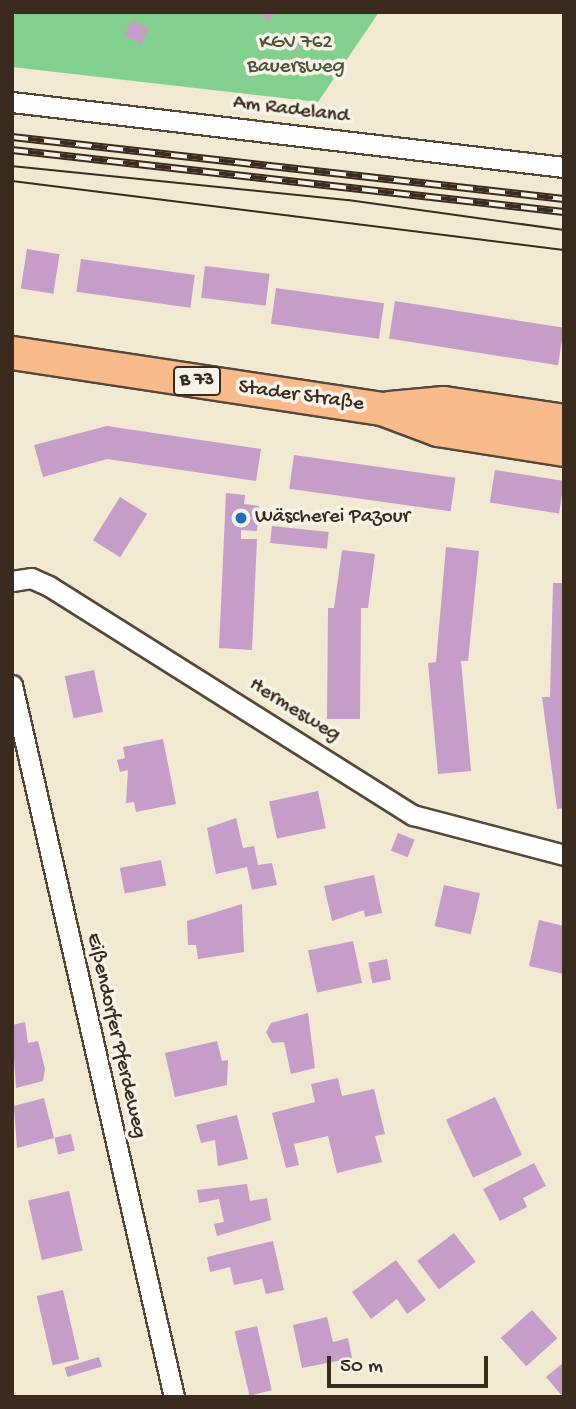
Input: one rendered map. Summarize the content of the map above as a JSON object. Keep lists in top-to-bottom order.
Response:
{
  "streets": {
    "main road": ["B 73", "Stader Straße"],
    "street": ["Am Radeland", "Hermesweg", "Eißendorfer Pferdeweg"]
  },
  "parks": ["KGV 762 Bauersweg"],
  "places": ["Wäscherei Pazour"],
  "scale_bar": "50 m"
}
